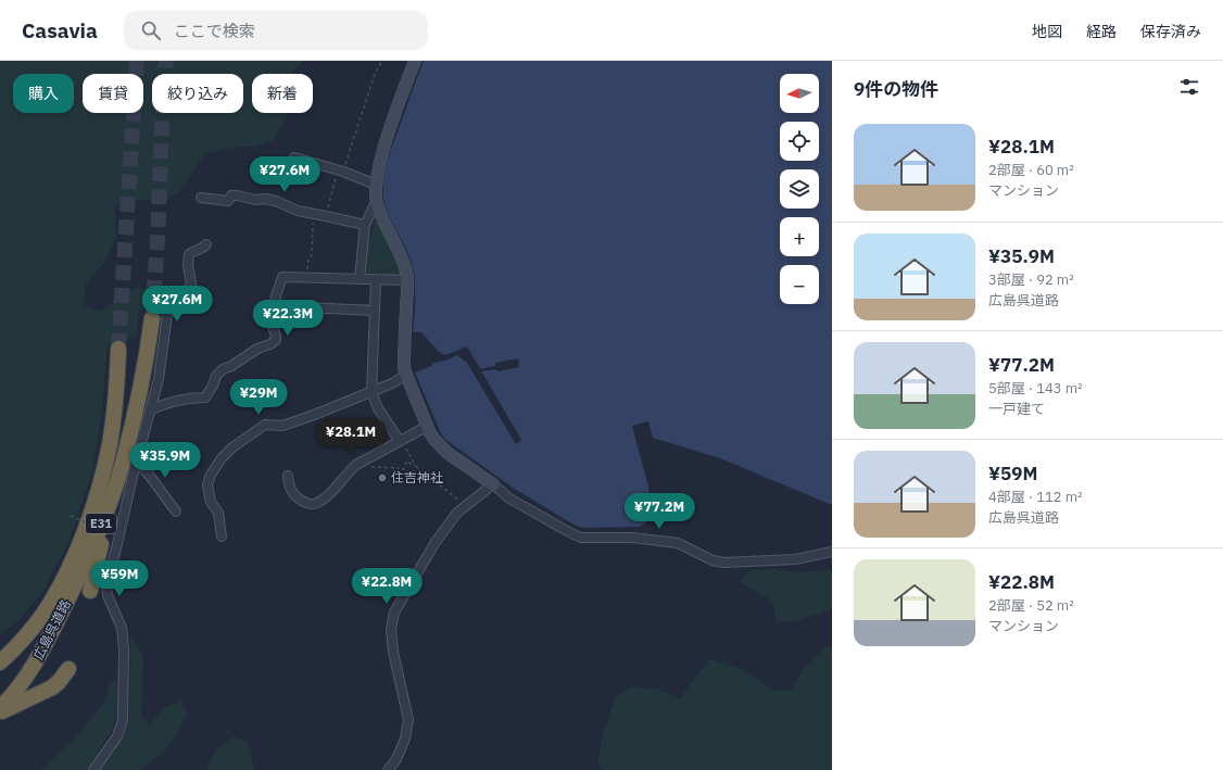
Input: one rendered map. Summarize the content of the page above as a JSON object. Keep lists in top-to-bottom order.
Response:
{
  "streets": {
    "highway": ["E31", "広島呉道路"]
  },
  "places": ["住吉神社"],
  "north": "left",
  "page": {
    "header": "Casavia",
    "search": "ここで検索",
    "nav": ["地図", "経路", "保存済み"],
    "heading": "9件の物件",
    "map_buttons": ["+", "−"],
    "chip": [
      "購入",
      "賃貸",
      "絞り込み",
      "新着"
    ],
    "list": [
      {
        "name": "¥28.1M",
        "note": "2部屋 · 60 m² · マンション"
      },
      {
        "name": "¥35.9M",
        "note": "3部屋 · 92 m² · 広島呉道路"
      },
      {
        "name": "¥77.2M",
        "note": "5部屋 · 143 m² · 一戸建て"
      },
      {
        "name": "¥59M",
        "note": "4部屋 · 112 m² · 広島呉道路"
      },
      {
        "name": "¥22.8M",
        "note": "2部屋 · 52 m² · マンション"
      }
    ],
    "price": [
      "¥27.6M",
      "¥27.6M",
      "¥22.3M",
      "¥29M",
      "¥28.1M",
      "¥35.9M",
      "¥77.2M",
      "¥59M",
      "¥22.8M"
    ]
  }
}
